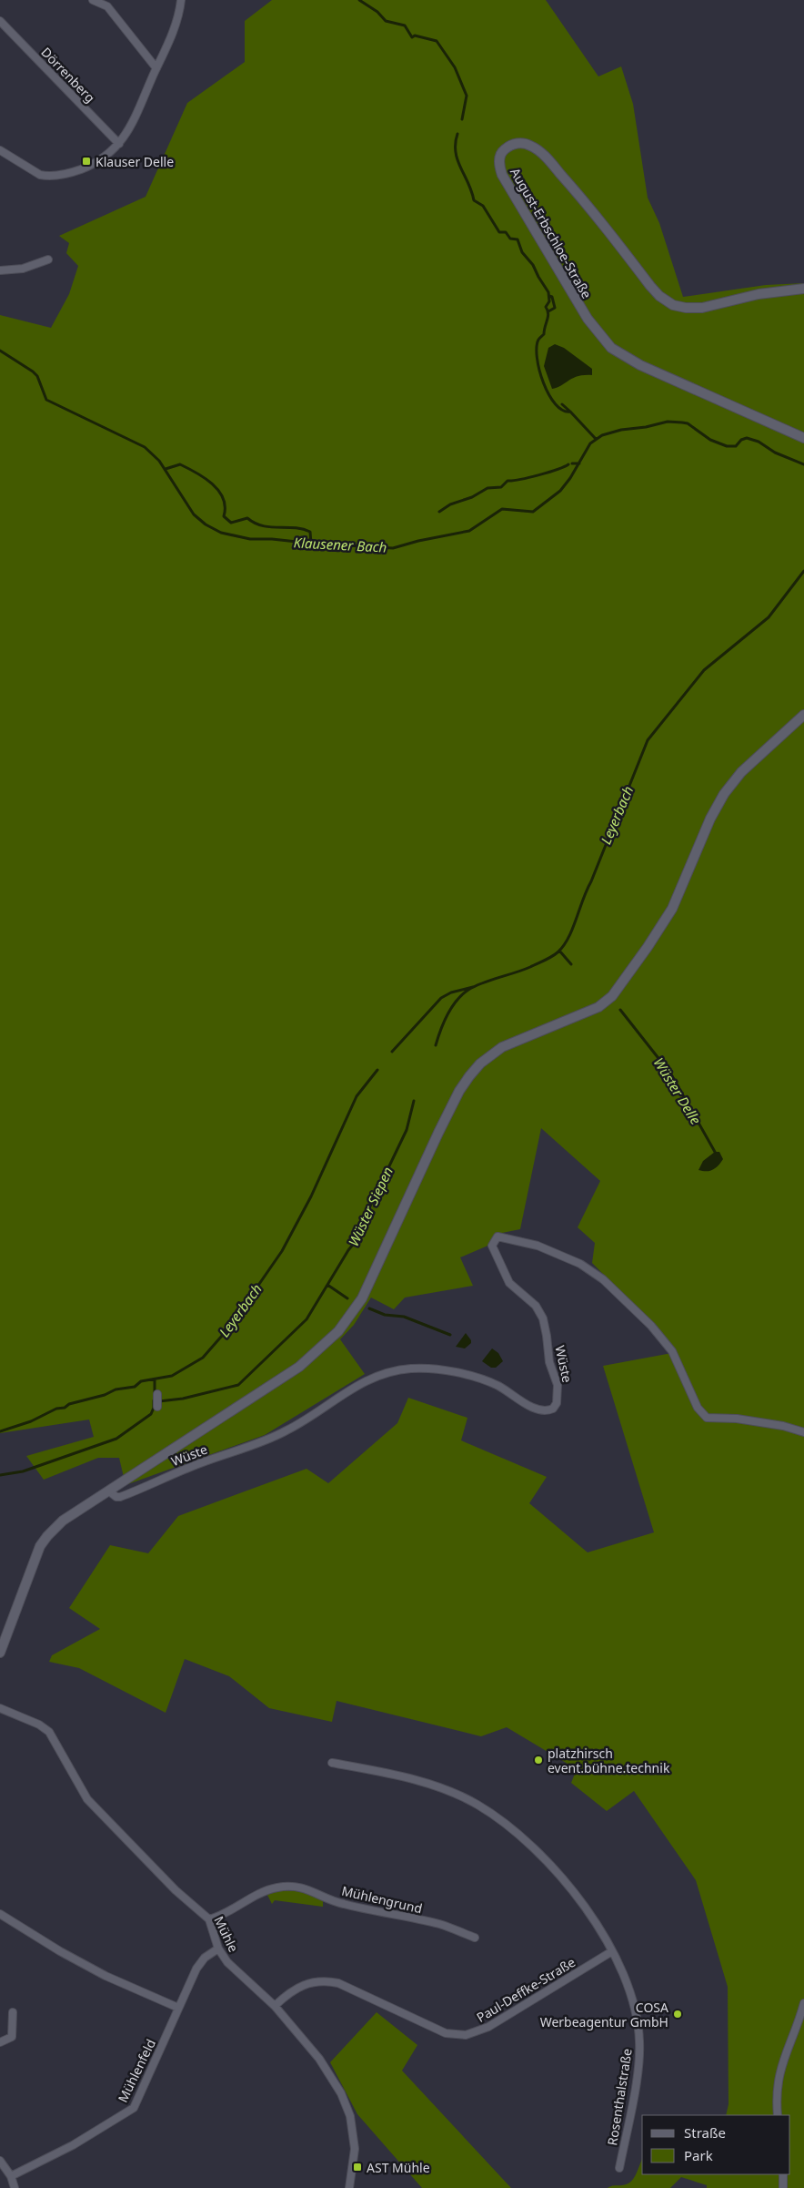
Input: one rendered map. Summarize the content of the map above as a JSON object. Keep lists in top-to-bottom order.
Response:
{
  "streets": {
    "main road": ["August-Erbschloe-Straße"],
    "street": [
      "Dörrenberg",
      "Wüste",
      "Mühlengrund",
      "Mühle",
      "Paul-Deffke-Straße",
      "Mühlenfeld",
      "Rosenthalstraße"
    ]
  },
  "crossings": [
    ["Mühlengrund", "Mühle"],
    ["Mühle", "Paul-Deffke-Straße"],
    ["Mühle", "Mühlenfeld"],
    ["Paul-Deffke-Straße", "Rosenthalstraße"]
  ],
  "water": [
    "Klausener Bach",
    "Leyerbach",
    "Wüster Delle",
    "Wüster Siepen"
  ],
  "places": {
    "transit": ["Klauser Delle", "AST Mühle"],
    "other": ["platzhirsch event.bühne.technik", "COSA Werbeagentur GmbH"]
  },
  "legend": ["Straße", "Park"]
}
